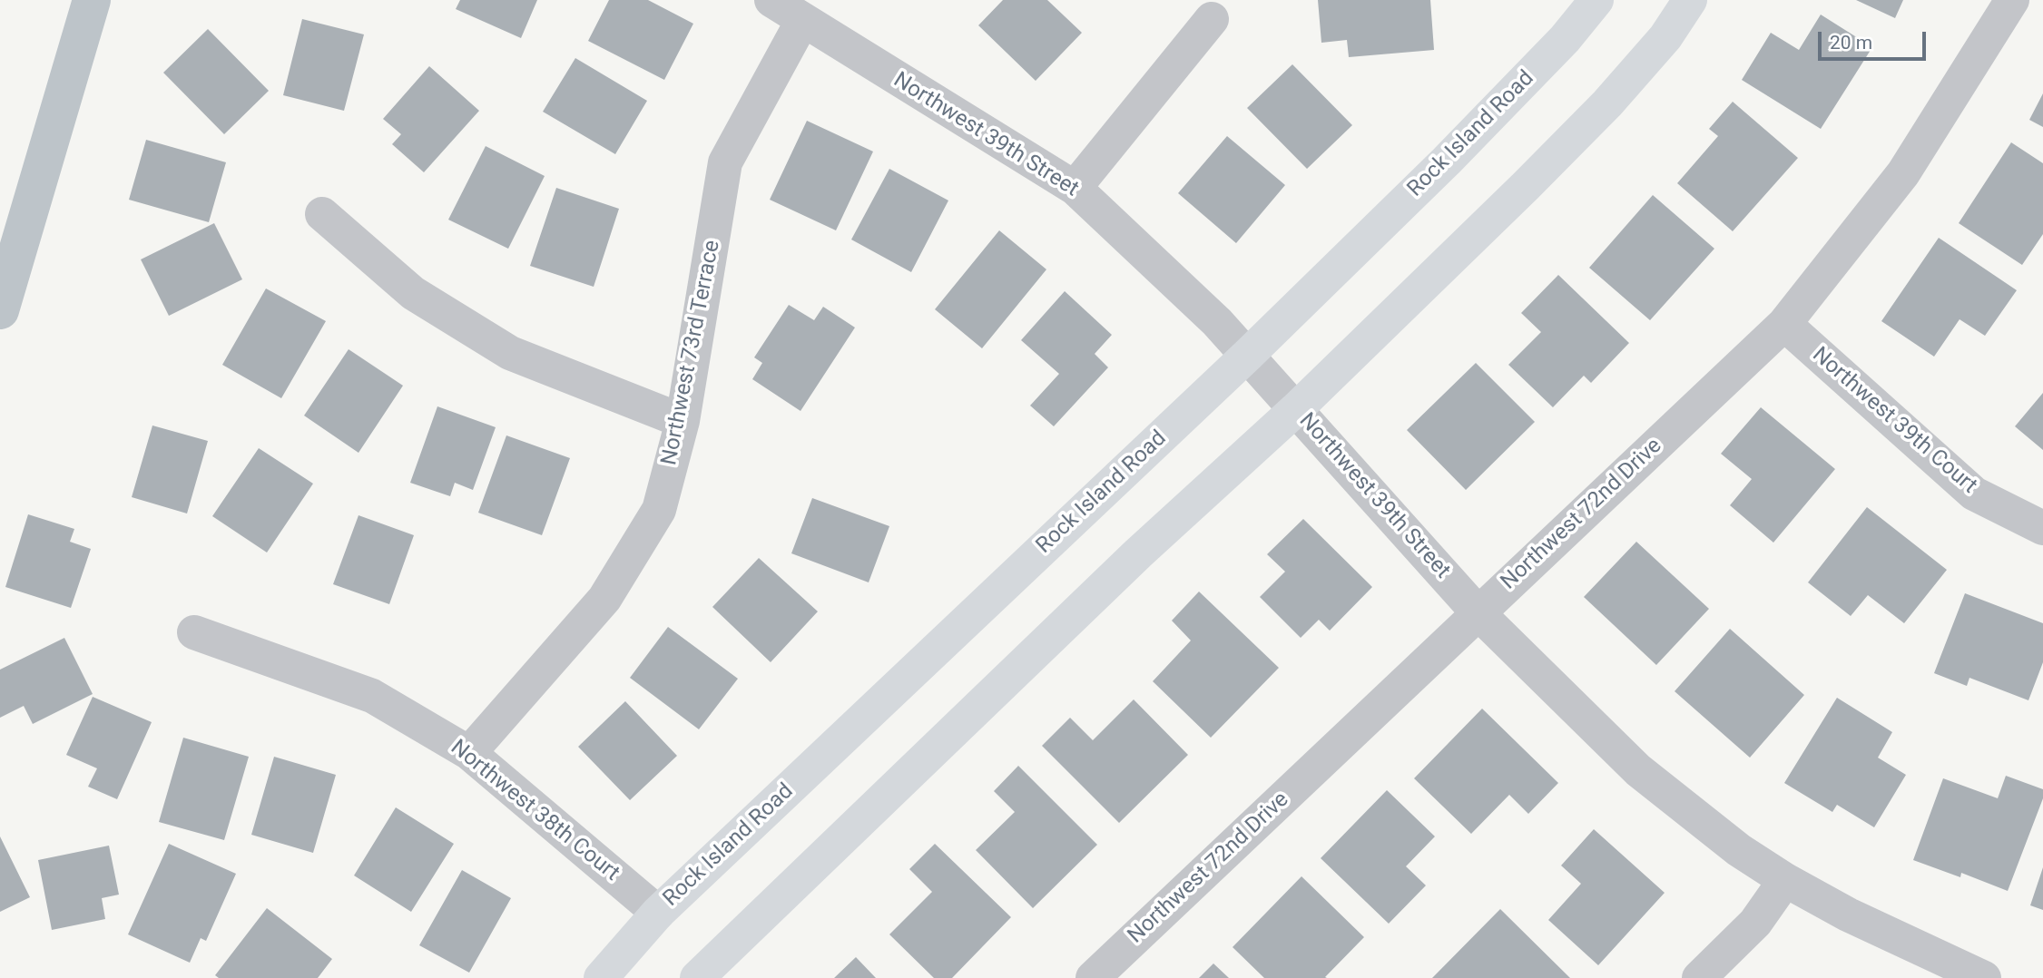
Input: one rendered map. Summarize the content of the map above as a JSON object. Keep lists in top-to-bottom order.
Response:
{
  "streets": {
    "main road": ["Rock Island Road"],
    "street": [
      "Northwest 39th Street",
      "Northwest 73rd Terrace",
      "Northwest 39th Court",
      "Northwest 72nd Drive",
      "Northwest 38th Court"
    ]
  },
  "crossings": [
    ["Rock Island Road", "Northwest 39th Street"],
    ["Rock Island Road", "Northwest 38th Court"],
    ["Northwest 39th Street", "Northwest 73rd Terrace"],
    ["Northwest 39th Street", "Northwest 72nd Drive"],
    ["Northwest 73rd Terrace", "Northwest 38th Court"],
    ["Northwest 39th Court", "Northwest 72nd Drive"]
  ],
  "scale_bar": "20 m"
}
